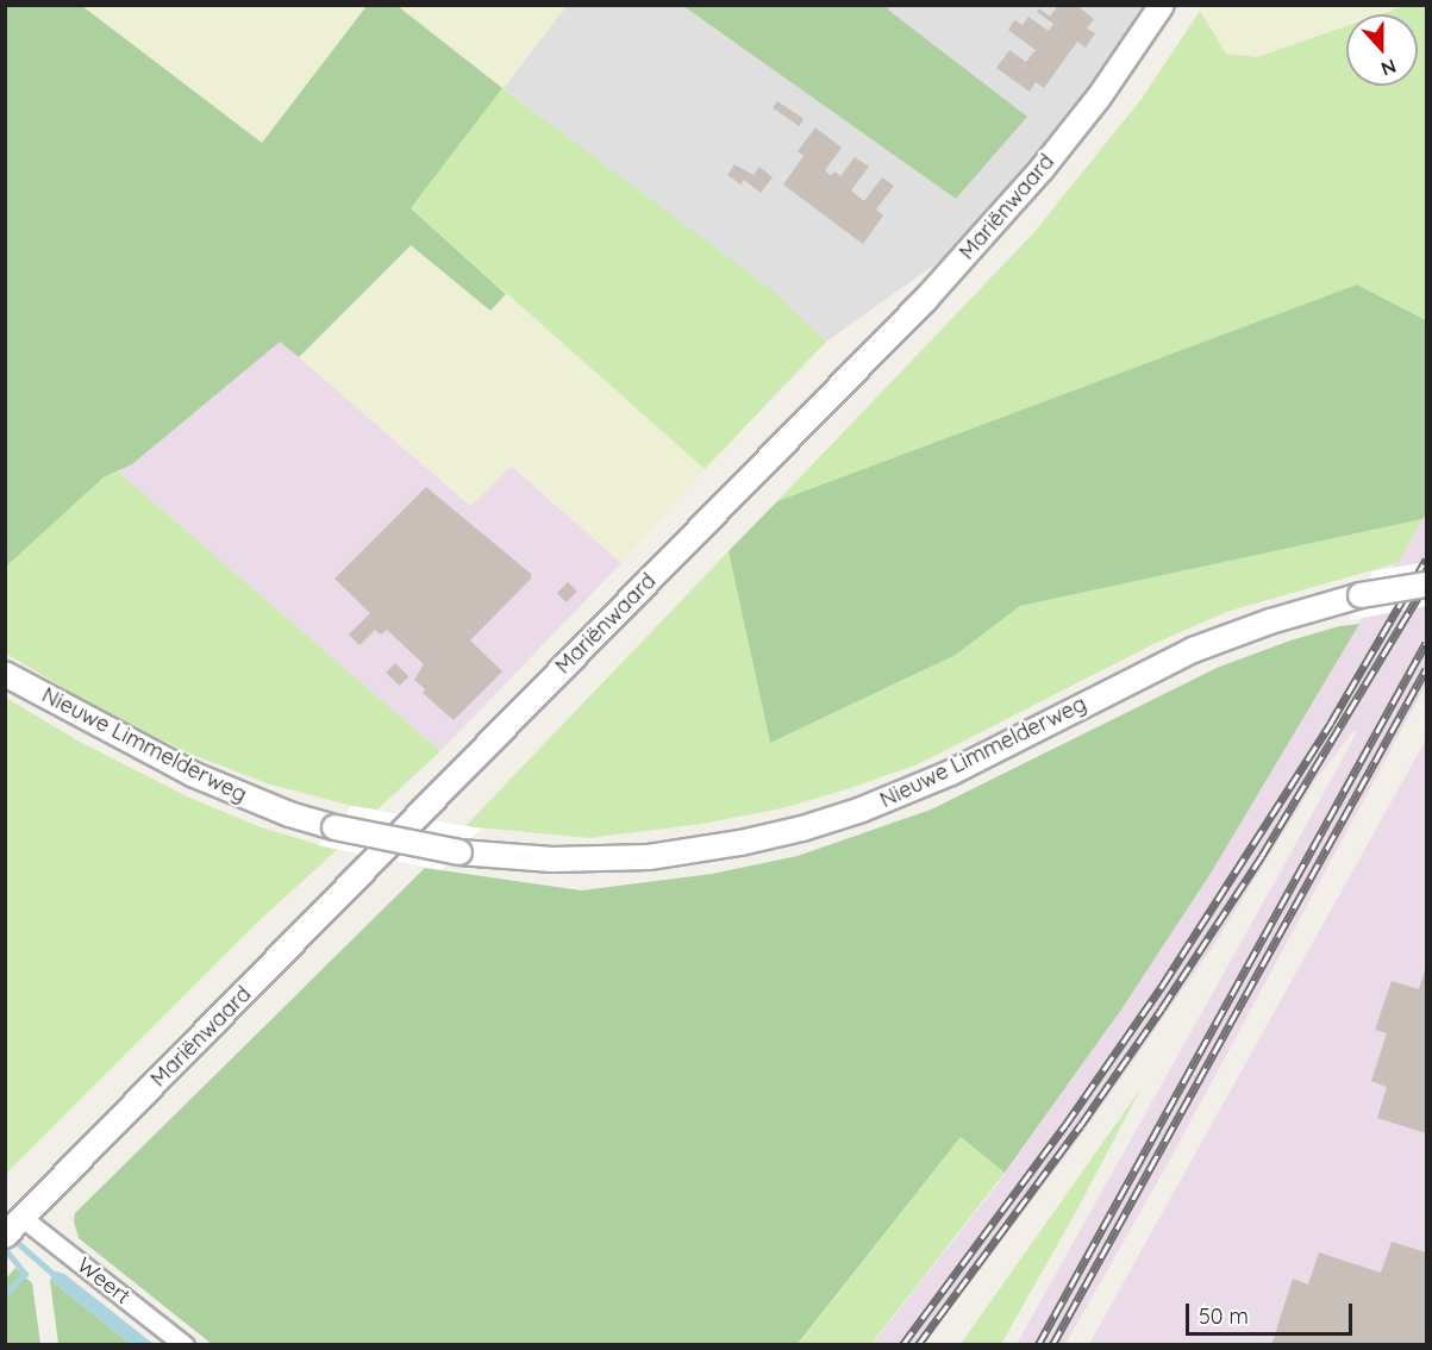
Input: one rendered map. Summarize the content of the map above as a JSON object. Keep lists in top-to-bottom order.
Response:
{
  "streets": {
    "street": ["Mariënwaard", "Nieuwe Limmelderweg", "Weert"]
  },
  "crossings": [
    ["Mariënwaard", "Weert"]
  ],
  "scale_bar": "50 m",
  "north": "bottom"
}
